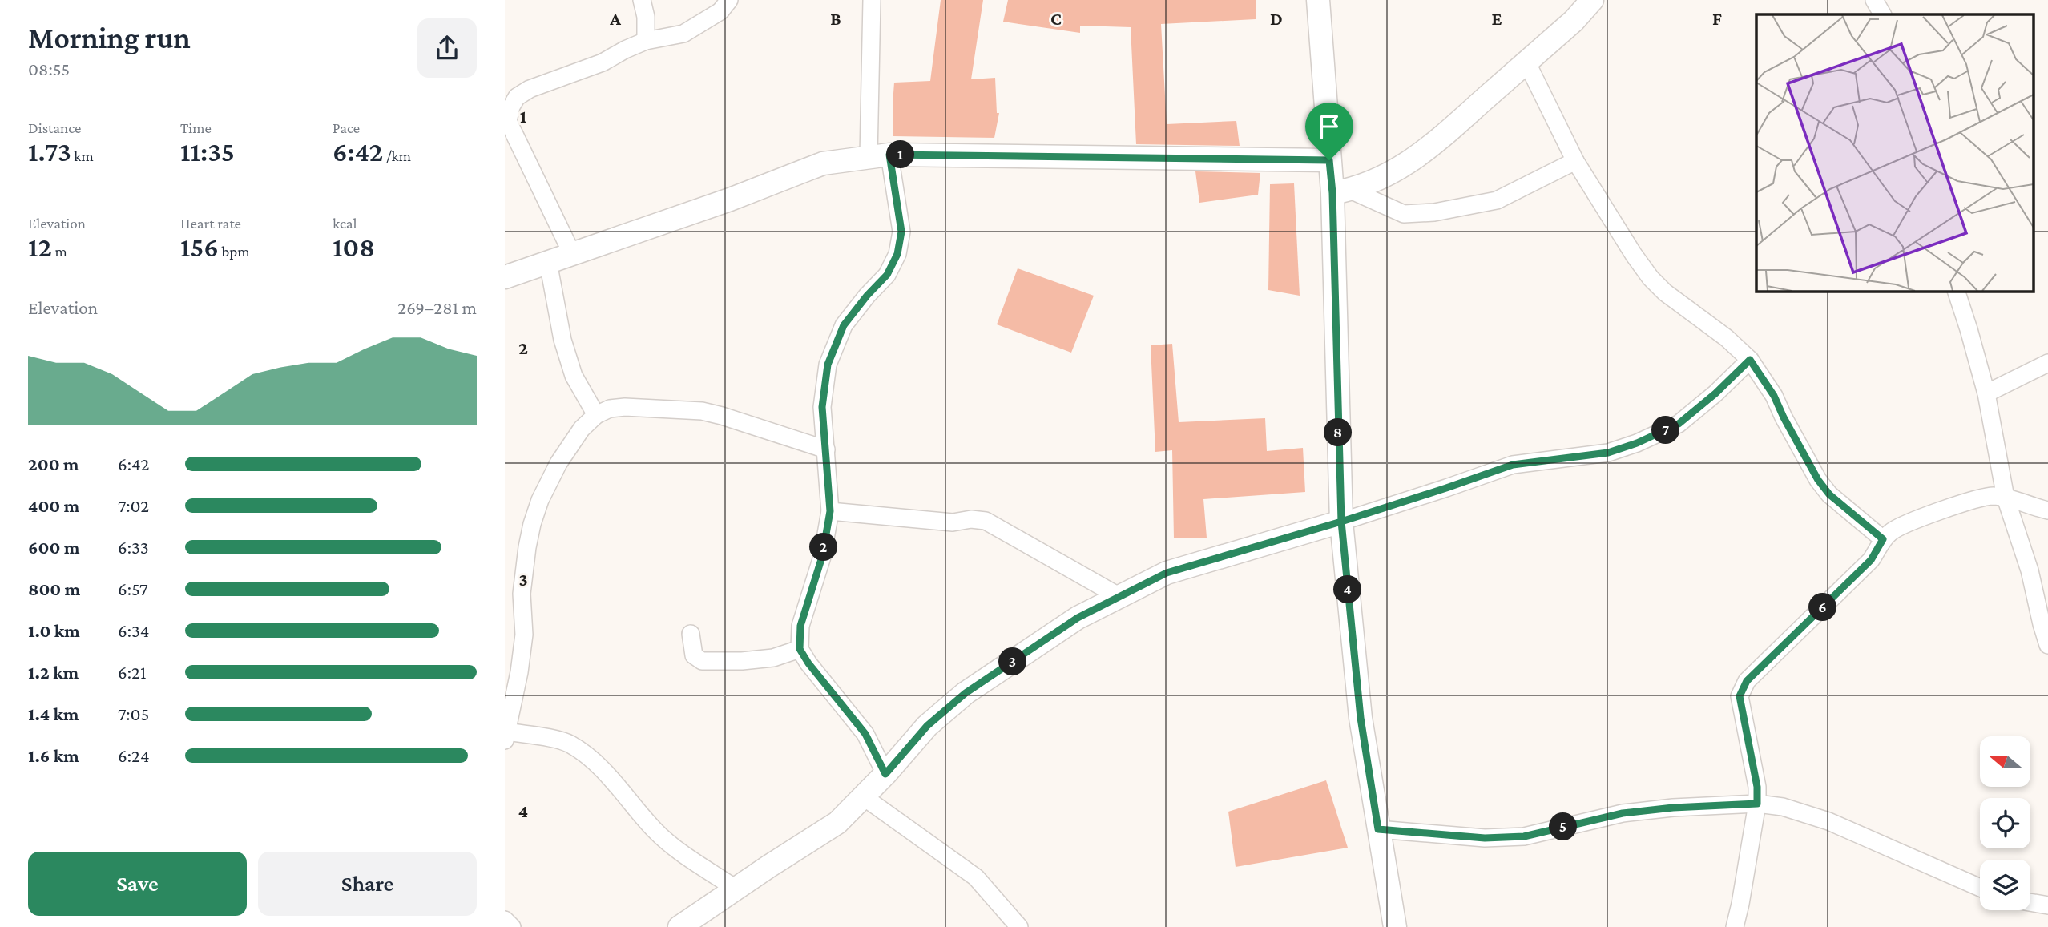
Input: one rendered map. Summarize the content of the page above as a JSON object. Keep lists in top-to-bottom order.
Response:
{
  "north": "left",
  "page": {
    "heading": ["Morning run", "08:55"],
    "stats": [
      ["Distance", "1.73 km"],
      ["Time", "11:35"],
      ["Pace", "6:42 /km"],
      ["Elevation", "12 m"],
      ["Heart rate", "156 bpm"],
      ["kcal", "108"]
    ],
    "pins": [
      "1",
      "7",
      "8",
      "2",
      "4",
      "6",
      "3",
      "5"
    ],
    "chart": ["Elevation", "269–281 m"],
    "list": [
      {
        "name": "200 m",
        "note": "6:42"
      },
      {
        "name": "400 m",
        "note": "7:02"
      },
      {
        "name": "600 m",
        "note": "6:33"
      },
      {
        "name": "800 m",
        "note": "6:57"
      },
      {
        "name": "1.0 km",
        "note": "6:34"
      },
      {
        "name": "1.2 km",
        "note": "6:21"
      },
      {
        "name": "1.4 km",
        "note": "7:05"
      },
      {
        "name": "1.6 km",
        "note": "6:24"
      }
    ],
    "buttons": ["Save", "Share"]
  },
  "grid": {
    "columns": [
      "A",
      "B",
      "C",
      "D",
      "E",
      "F"
    ],
    "rows": [
      "1",
      "2",
      "3",
      "4"
    ]
  }
}
